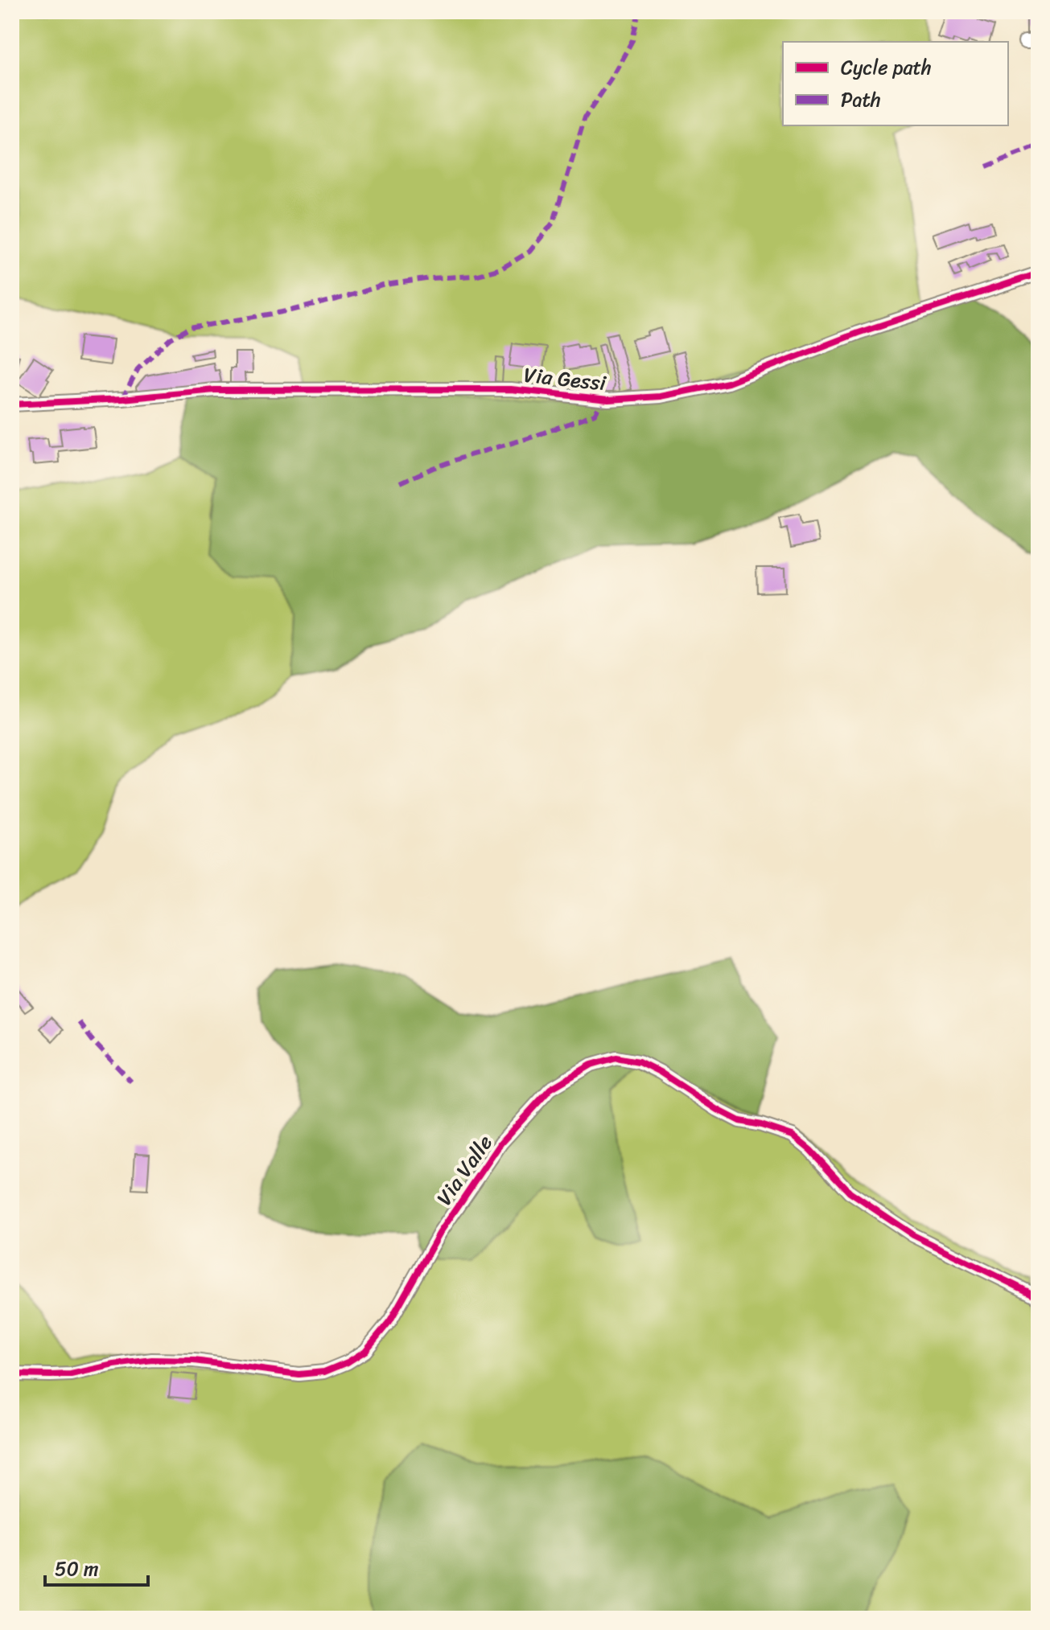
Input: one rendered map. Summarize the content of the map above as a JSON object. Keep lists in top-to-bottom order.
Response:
{
  "streets": {
    "street": ["Via Gessi", "Via Valle"]
  },
  "legend": ["Cycle path", "Path"],
  "scale_bar": "50 m"
}
